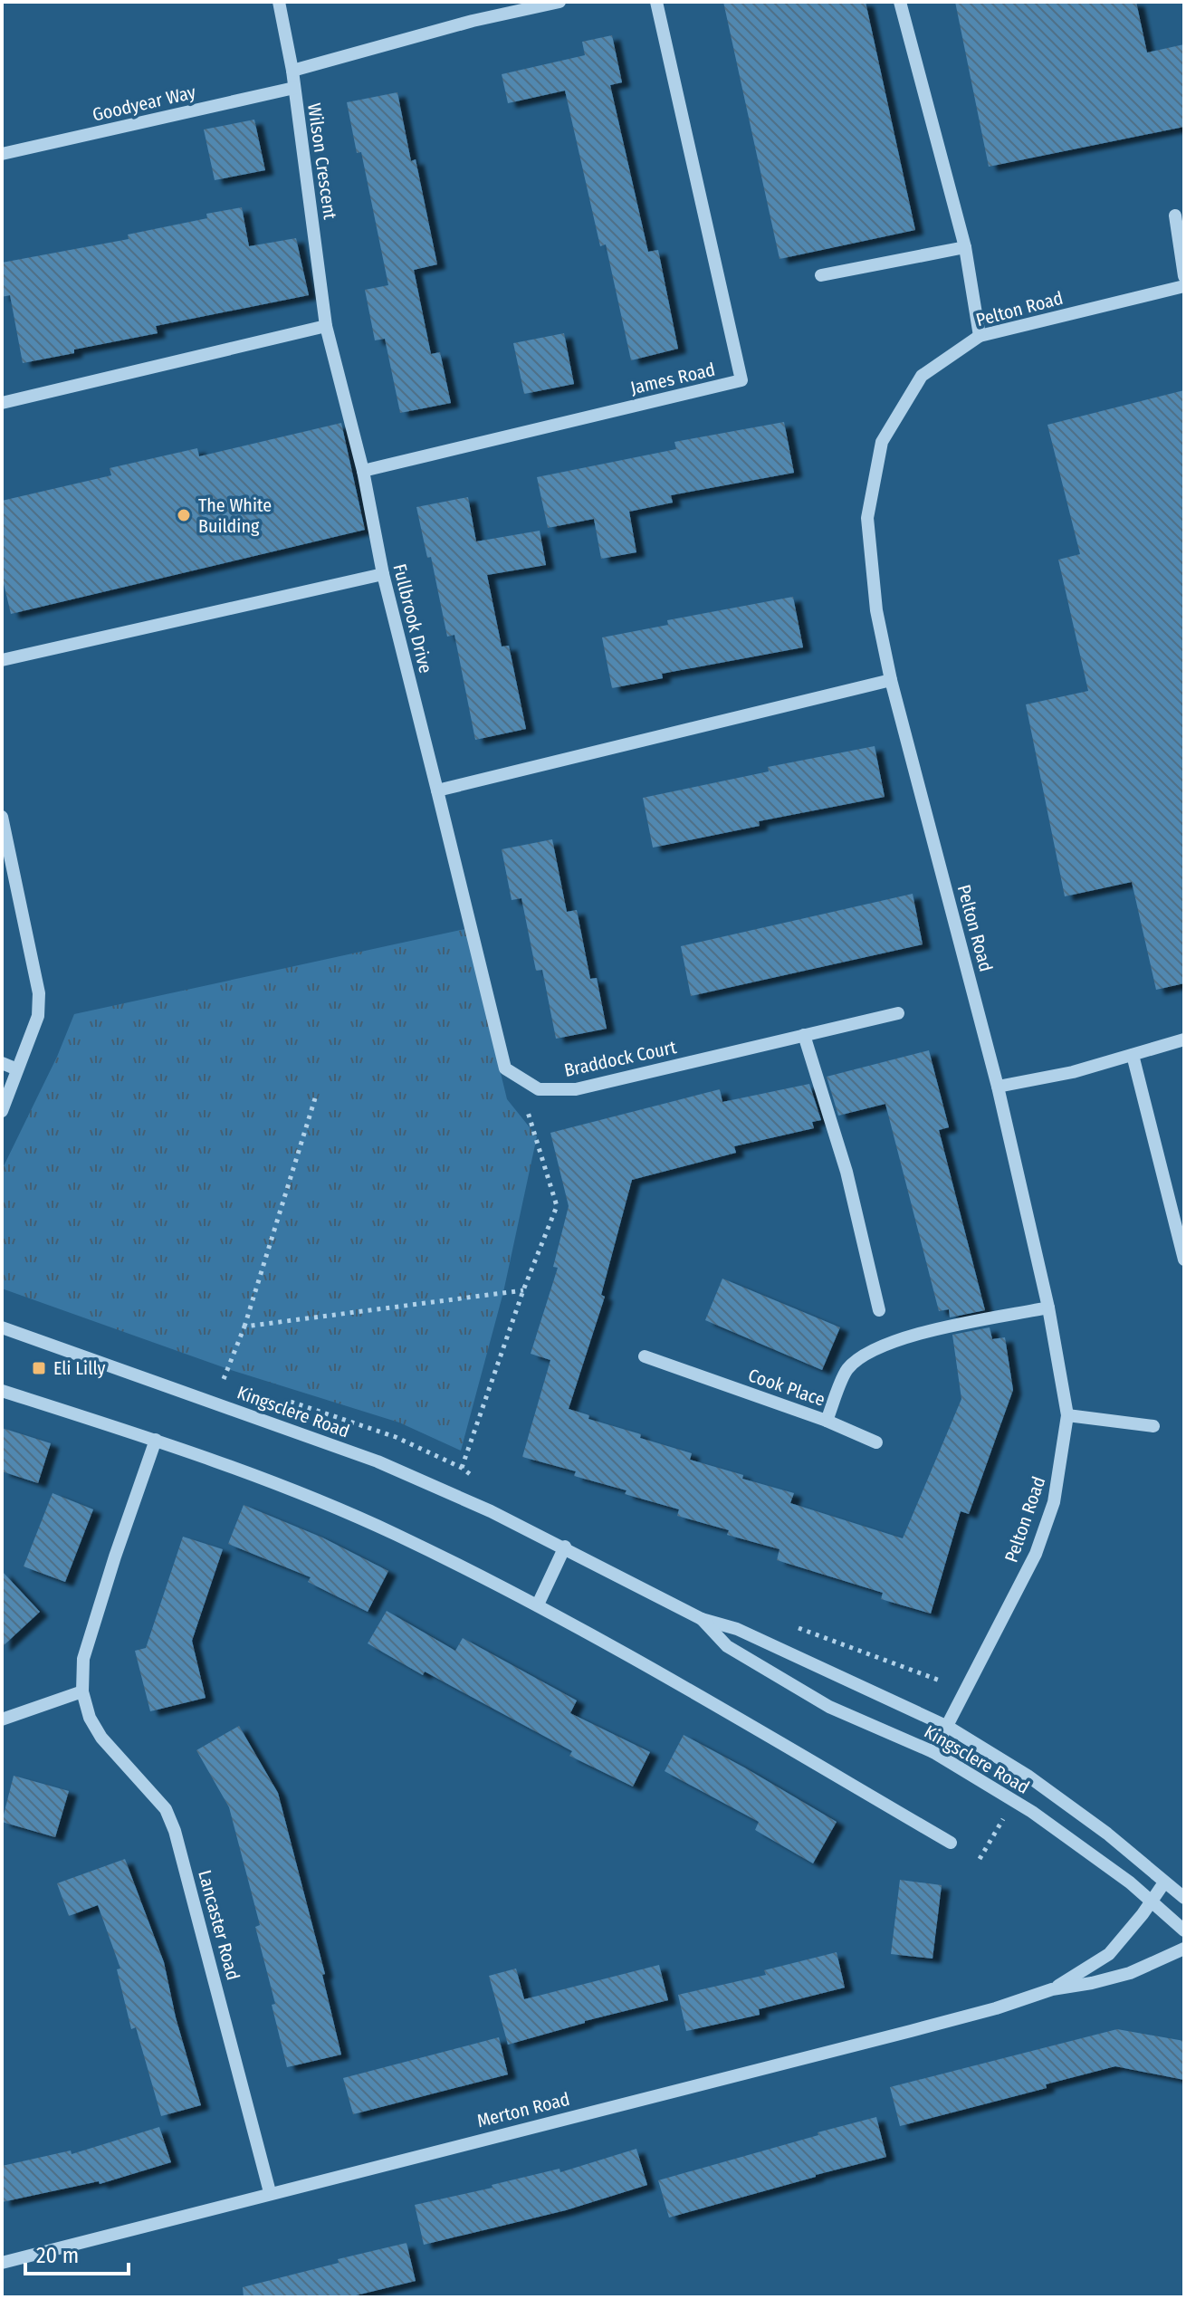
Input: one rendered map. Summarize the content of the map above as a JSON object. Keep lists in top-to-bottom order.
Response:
{
  "streets": {
    "street": [
      "Goodyear Way",
      "Wilson Crescent",
      "Pelton Road",
      "James Road",
      "Fullbrook Drive",
      "Braddock Court",
      "Cook Place",
      "Kingsclere Road",
      "Lancaster Road",
      "Merton Road"
    ]
  },
  "crossings": [
    ["Goodyear Way", "Wilson Crescent"],
    ["Wilson Crescent", "Fullbrook Drive"],
    ["Pelton Road", "Cook Place"],
    ["Pelton Road", "Kingsclere Road"],
    ["James Road", "Fullbrook Drive"],
    ["Kingsclere Road", "Merton Road"],
    ["Lancaster Road", "Merton Road"]
  ],
  "places": {
    "other": ["The White Building"],
    "transit": ["Eli Lilly"]
  },
  "scale_bar": "20 m"
}
